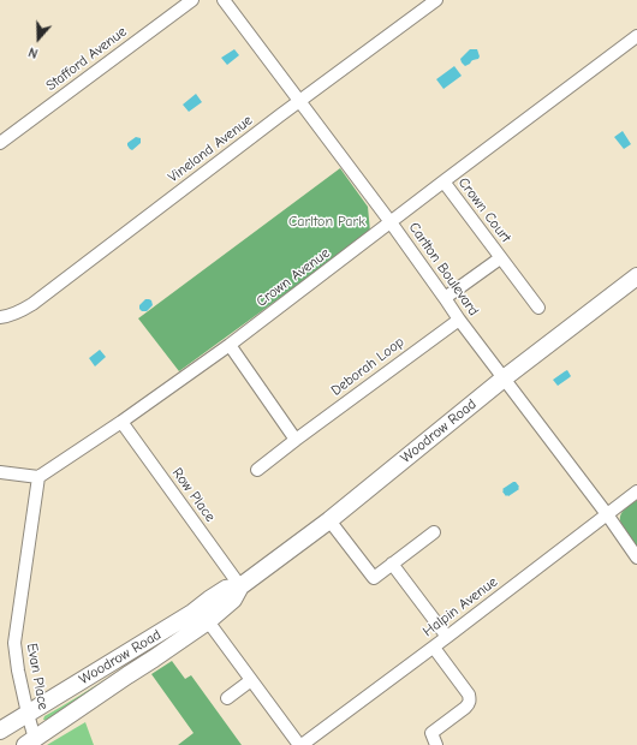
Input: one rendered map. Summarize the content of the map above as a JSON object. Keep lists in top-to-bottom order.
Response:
{
  "streets": {
    "street": [
      "Stafford Avenue",
      "Vineland Avenue",
      "Crown Court",
      "Carlton Boulevard",
      "Crown Avenue",
      "Deborah Loop",
      "Woodrow Road",
      "Row Place",
      "Halpin Avenue",
      "Evan Place"
    ]
  },
  "crossings": [
    ["Vineland Avenue", "Carlton Boulevard"],
    ["Crown Court", "Carlton Boulevard"],
    ["Crown Court", "Crown Avenue"],
    ["Carlton Boulevard", "Crown Avenue"],
    ["Carlton Boulevard", "Deborah Loop"],
    ["Carlton Boulevard", "Woodrow Road"],
    ["Carlton Boulevard", "Halpin Avenue"],
    ["Crown Avenue", "Row Place"],
    ["Crown Avenue", "Evan Place"],
    ["Woodrow Road", "Row Place"],
    ["Woodrow Road", "Evan Place"]
  ],
  "parks": ["Carlton Park"],
  "north": "bottom"
}
